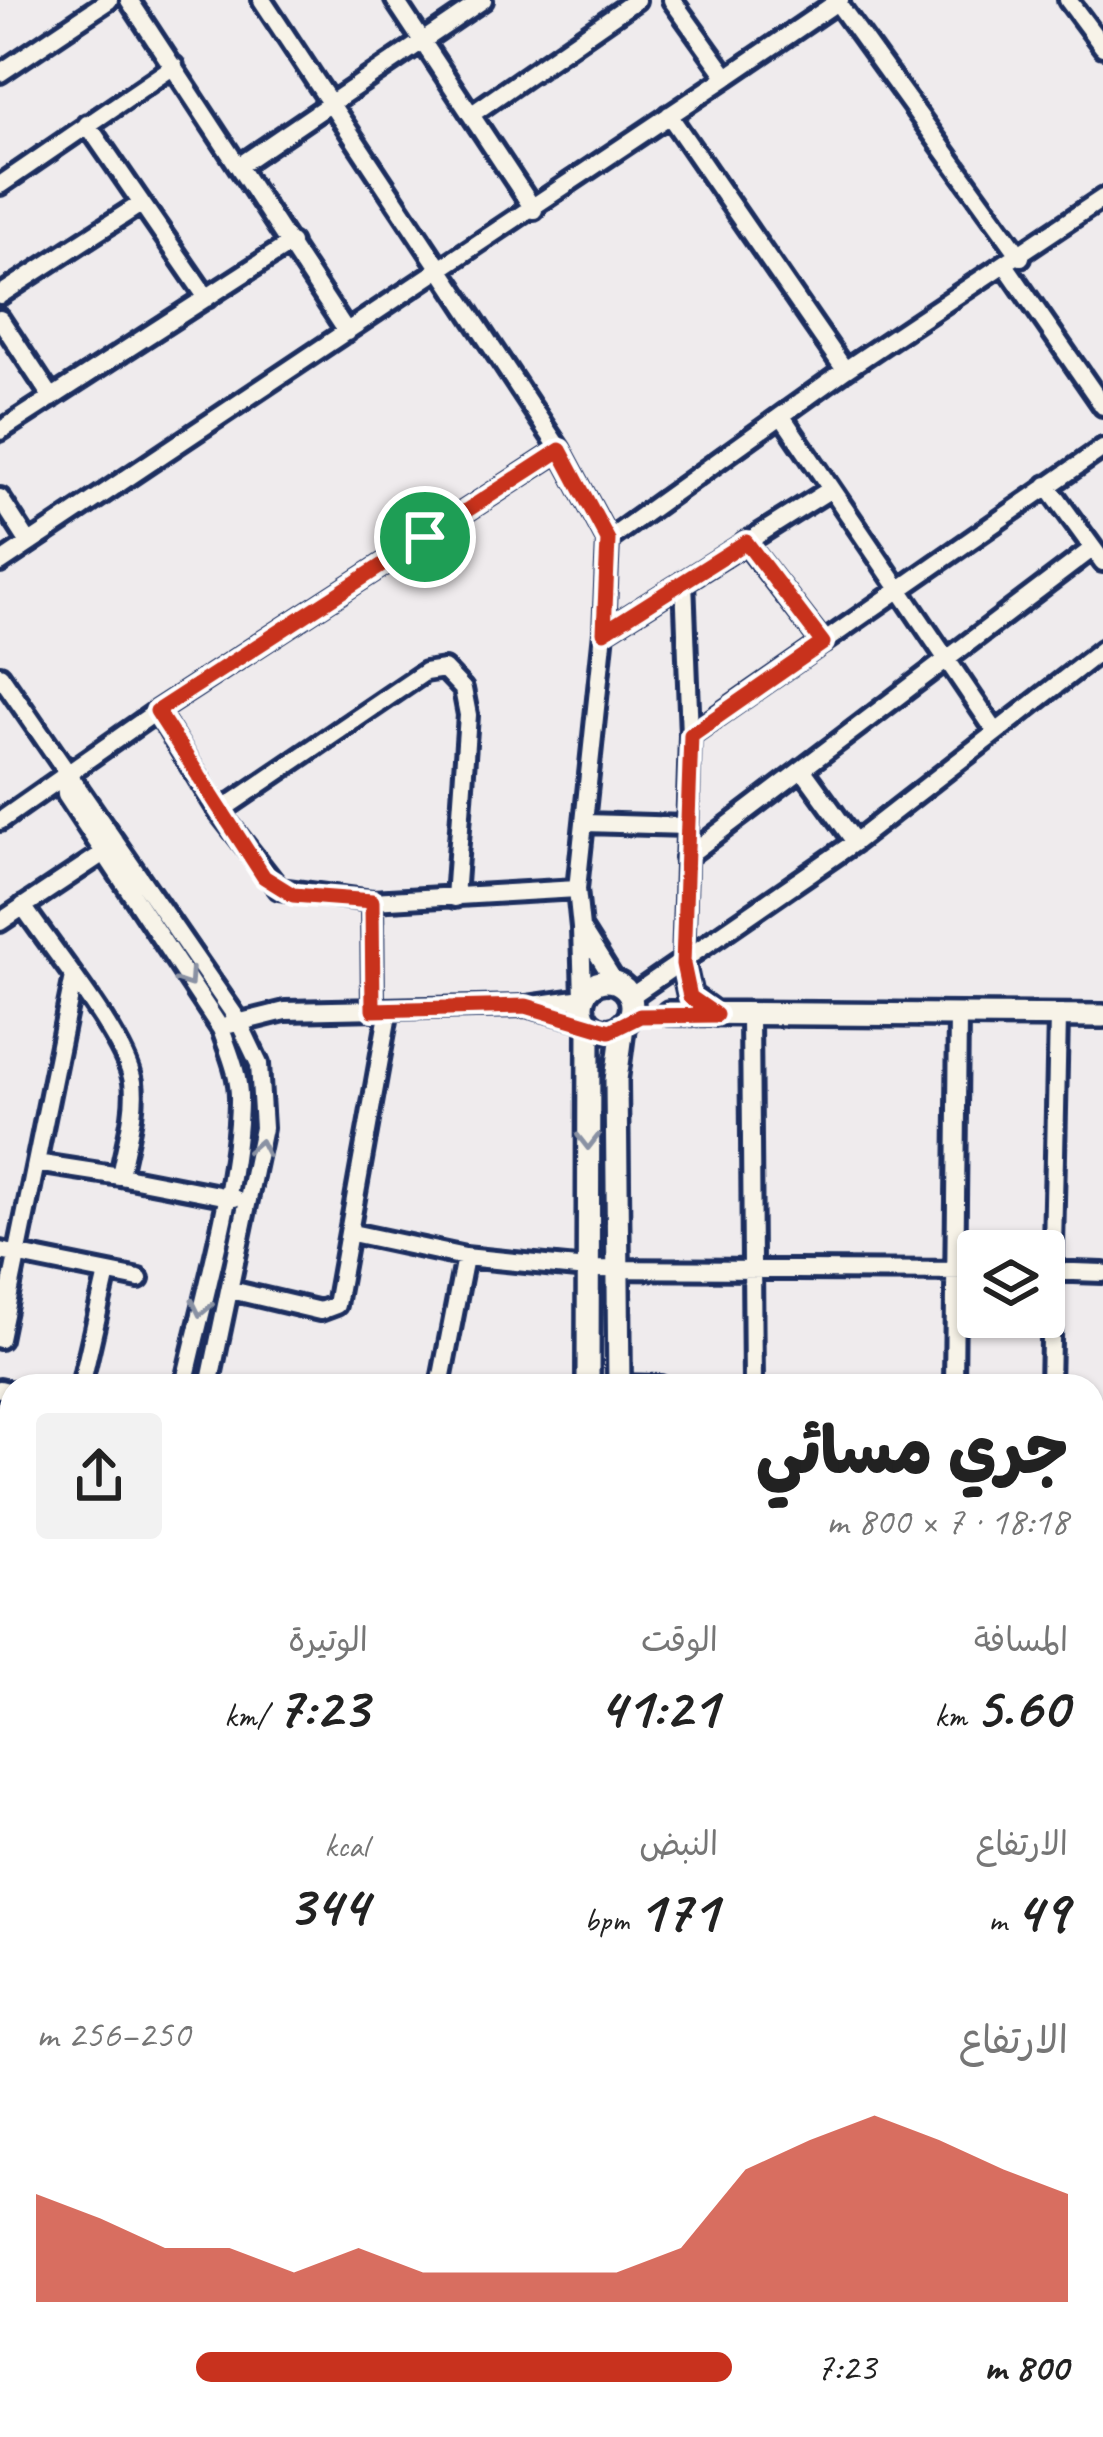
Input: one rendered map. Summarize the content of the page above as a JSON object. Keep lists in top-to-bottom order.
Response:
{
  "page": {
    "heading": ["جري مسائي", "18:18 · 7 × 800 m"],
    "stats": [
      ["المسافة", "5.60 km"],
      ["الوقت", "41:21"],
      ["الوتيرة", "7:23 /km"],
      ["الارتفاع", "49 m"],
      ["النبض", "171 bpm"],
      ["kcal", "344"]
    ],
    "chart": ["الارتفاع", "250–256 m"],
    "list": [
      {
        "name": "800 m",
        "note": "7:23"
      }
    ]
  }
}
